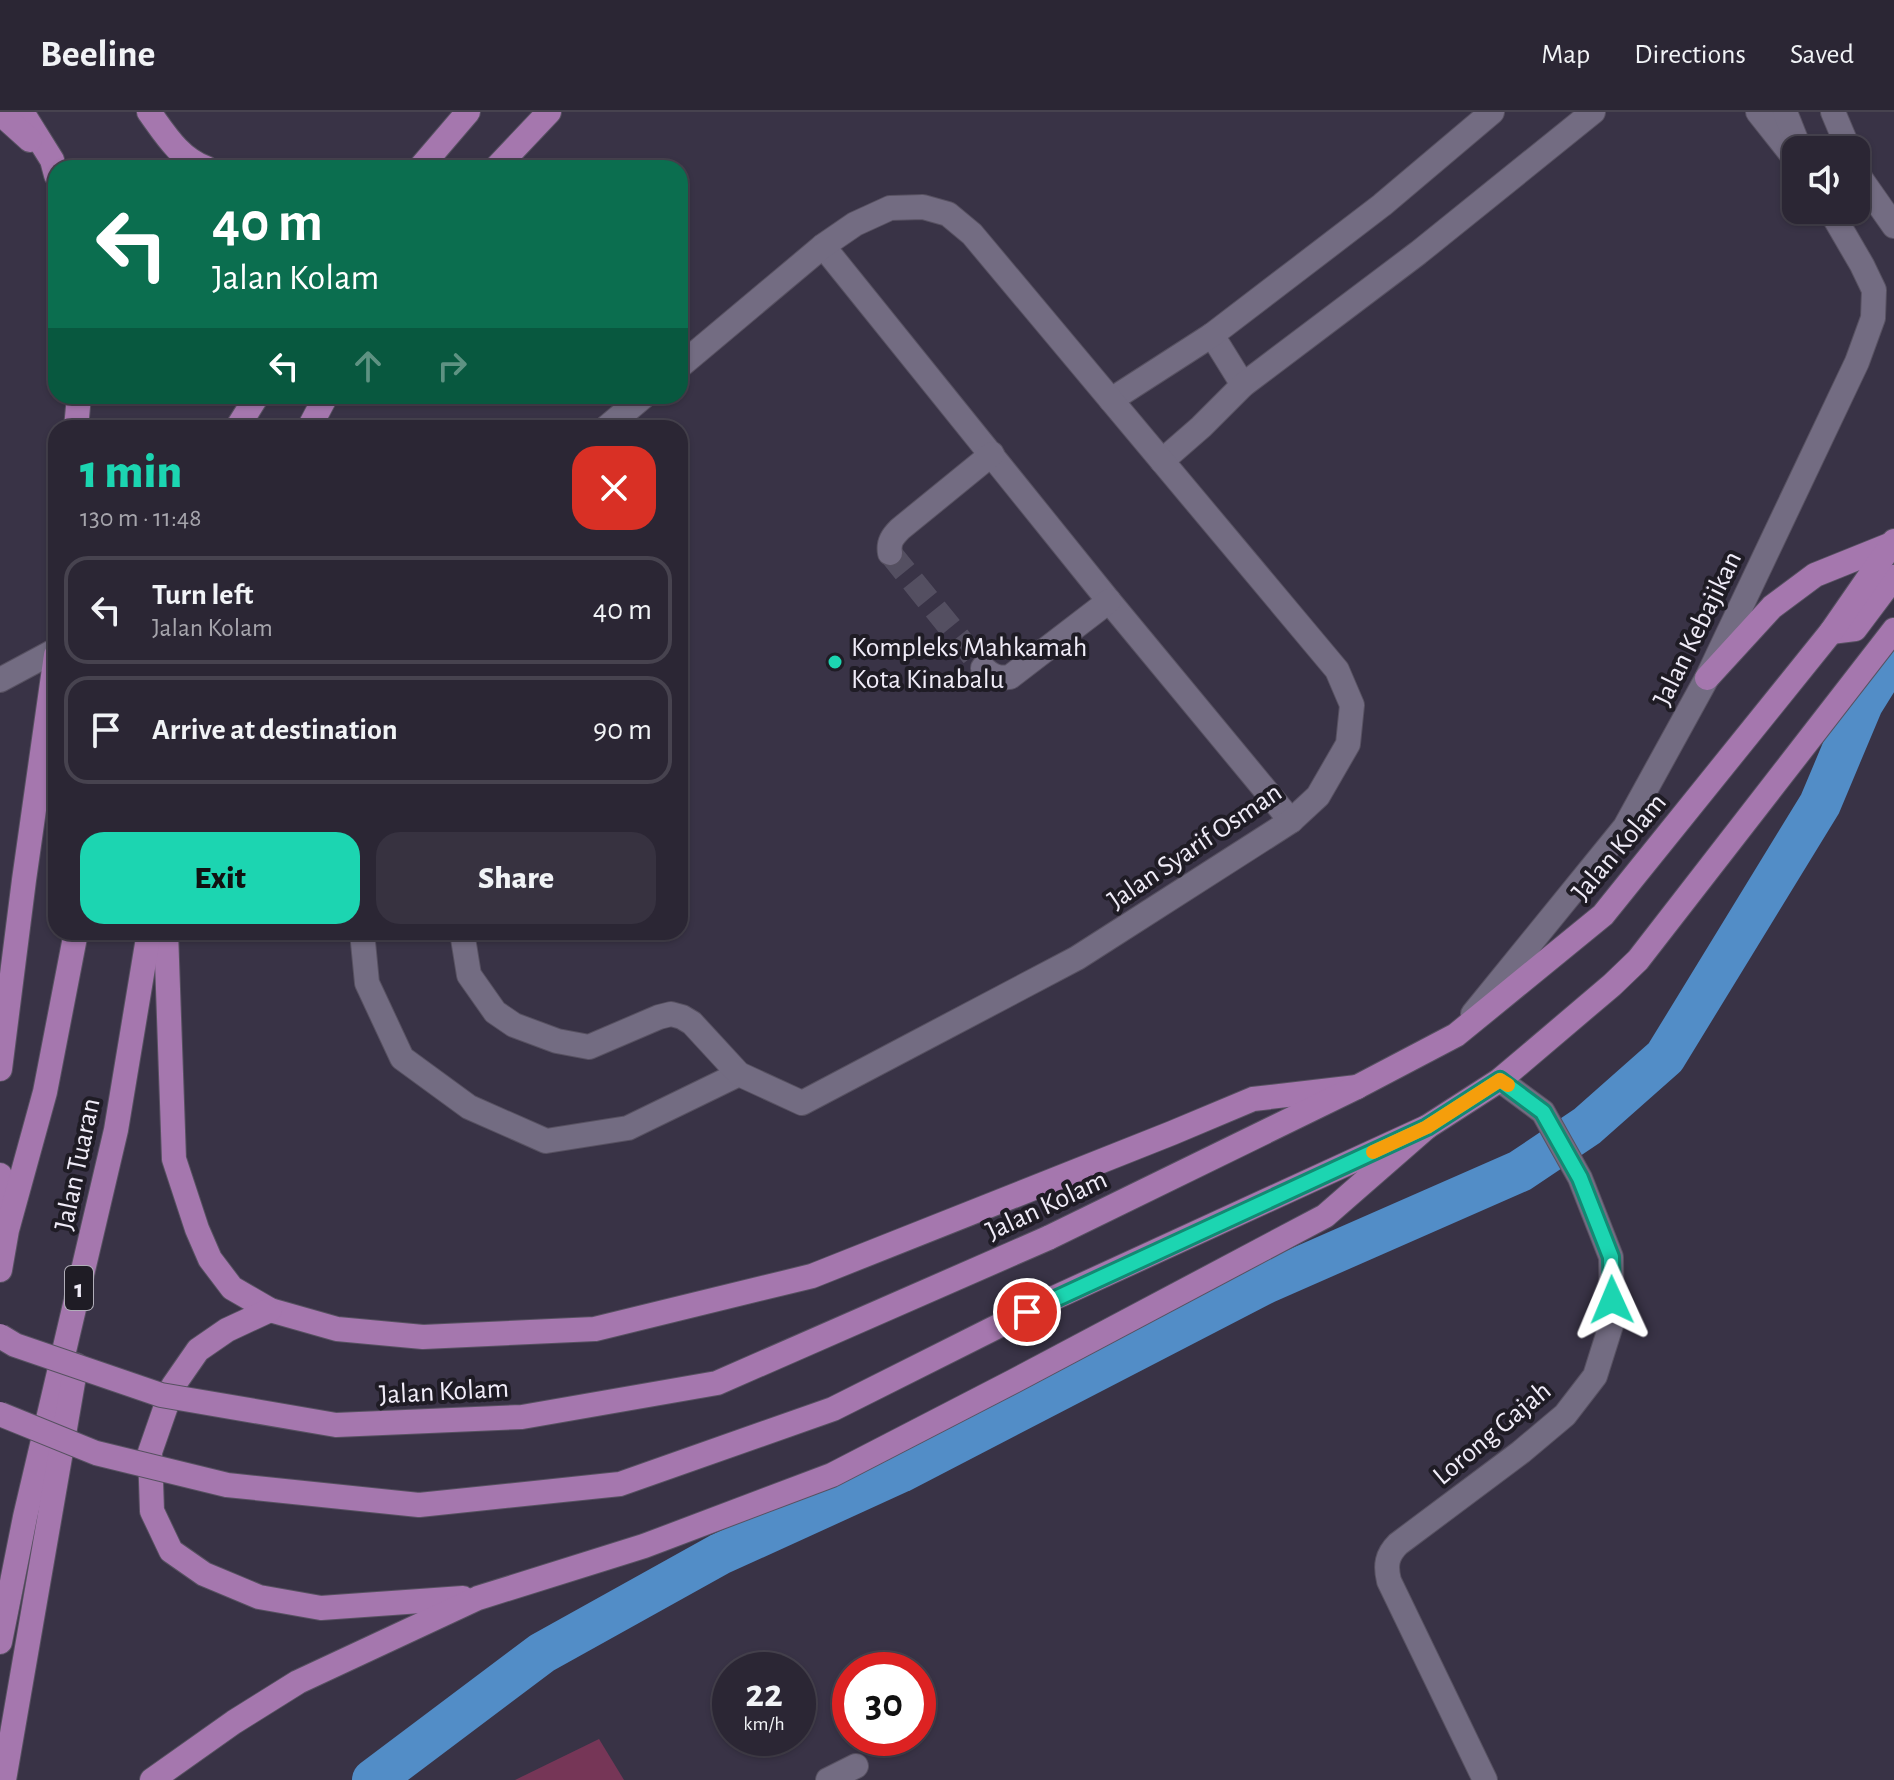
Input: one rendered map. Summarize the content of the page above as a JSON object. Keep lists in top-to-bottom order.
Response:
{
  "streets": {
    "main road": ["Jalan Kolam", "Jalan Tuaran", "1"],
    "street": ["Jalan Kebajikan", "Jalan Syarif Osman", "Lorong Gajah"]
  },
  "crossings": [
    ["Jalan Kebajikan", "Jalan Kolam"]
  ],
  "places": ["Kompleks Mahkamah Kota Kinabalu"],
  "page": {
    "header": "Beeline",
    "nav": ["Map", "Directions", "Saved"],
    "turn": ["40 m", "Jalan Kolam"],
    "heading": ["1 min", "130 m · 11:48"],
    "list": [
      {
        "name": "Turn left",
        "note": "Jalan Kolam",
        "value": "40 m"
      },
      {
        "name": "Arrive at destination",
        "value": "90 m"
      }
    ],
    "buttons": ["Exit", "Share"],
    "speed": "22 km/h",
    "limit": "30"
  }
}
